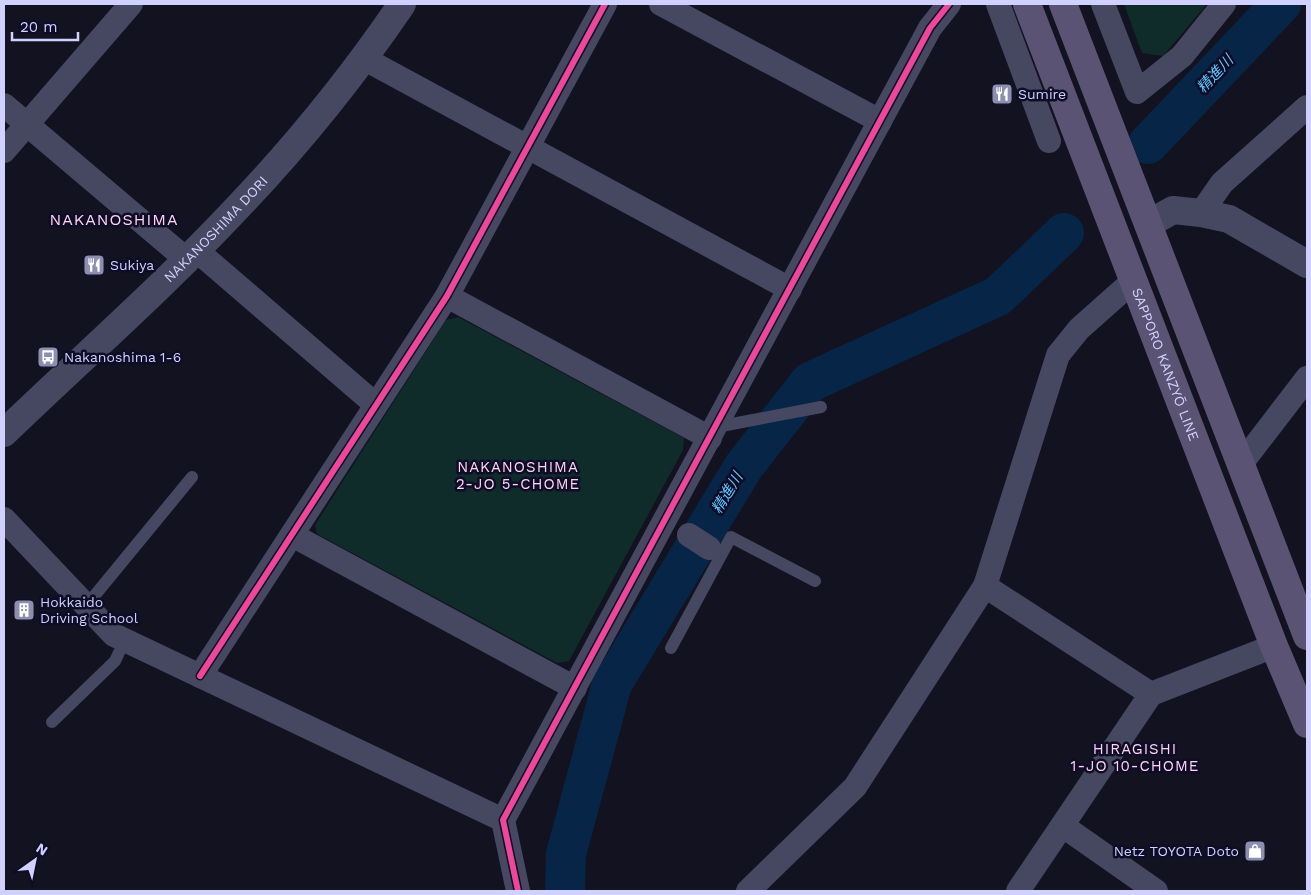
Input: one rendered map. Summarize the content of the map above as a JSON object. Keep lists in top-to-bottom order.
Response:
{
  "streets": {
    "main road": ["SAPPORO KANZYŌ LINE"],
    "street": ["NAKANOSHIMA DORI"]
  },
  "districts": ["NAKANOSHIMA", "NAKANOSHIMA 2-JO 5-CHOME", "HIRAGISHI 1-JO 10-CHOME"],
  "water": ["精進川"],
  "places": {
    "restaurant": ["Sumire", "Sukiya"],
    "bus stop": ["Nakanoshima 1-6"],
    "building": ["Hokkaido Driving School"],
    "shop": ["Netz TOYOTA Doto"]
  },
  "scale_bar": "20 m",
  "north": "top right"
}
